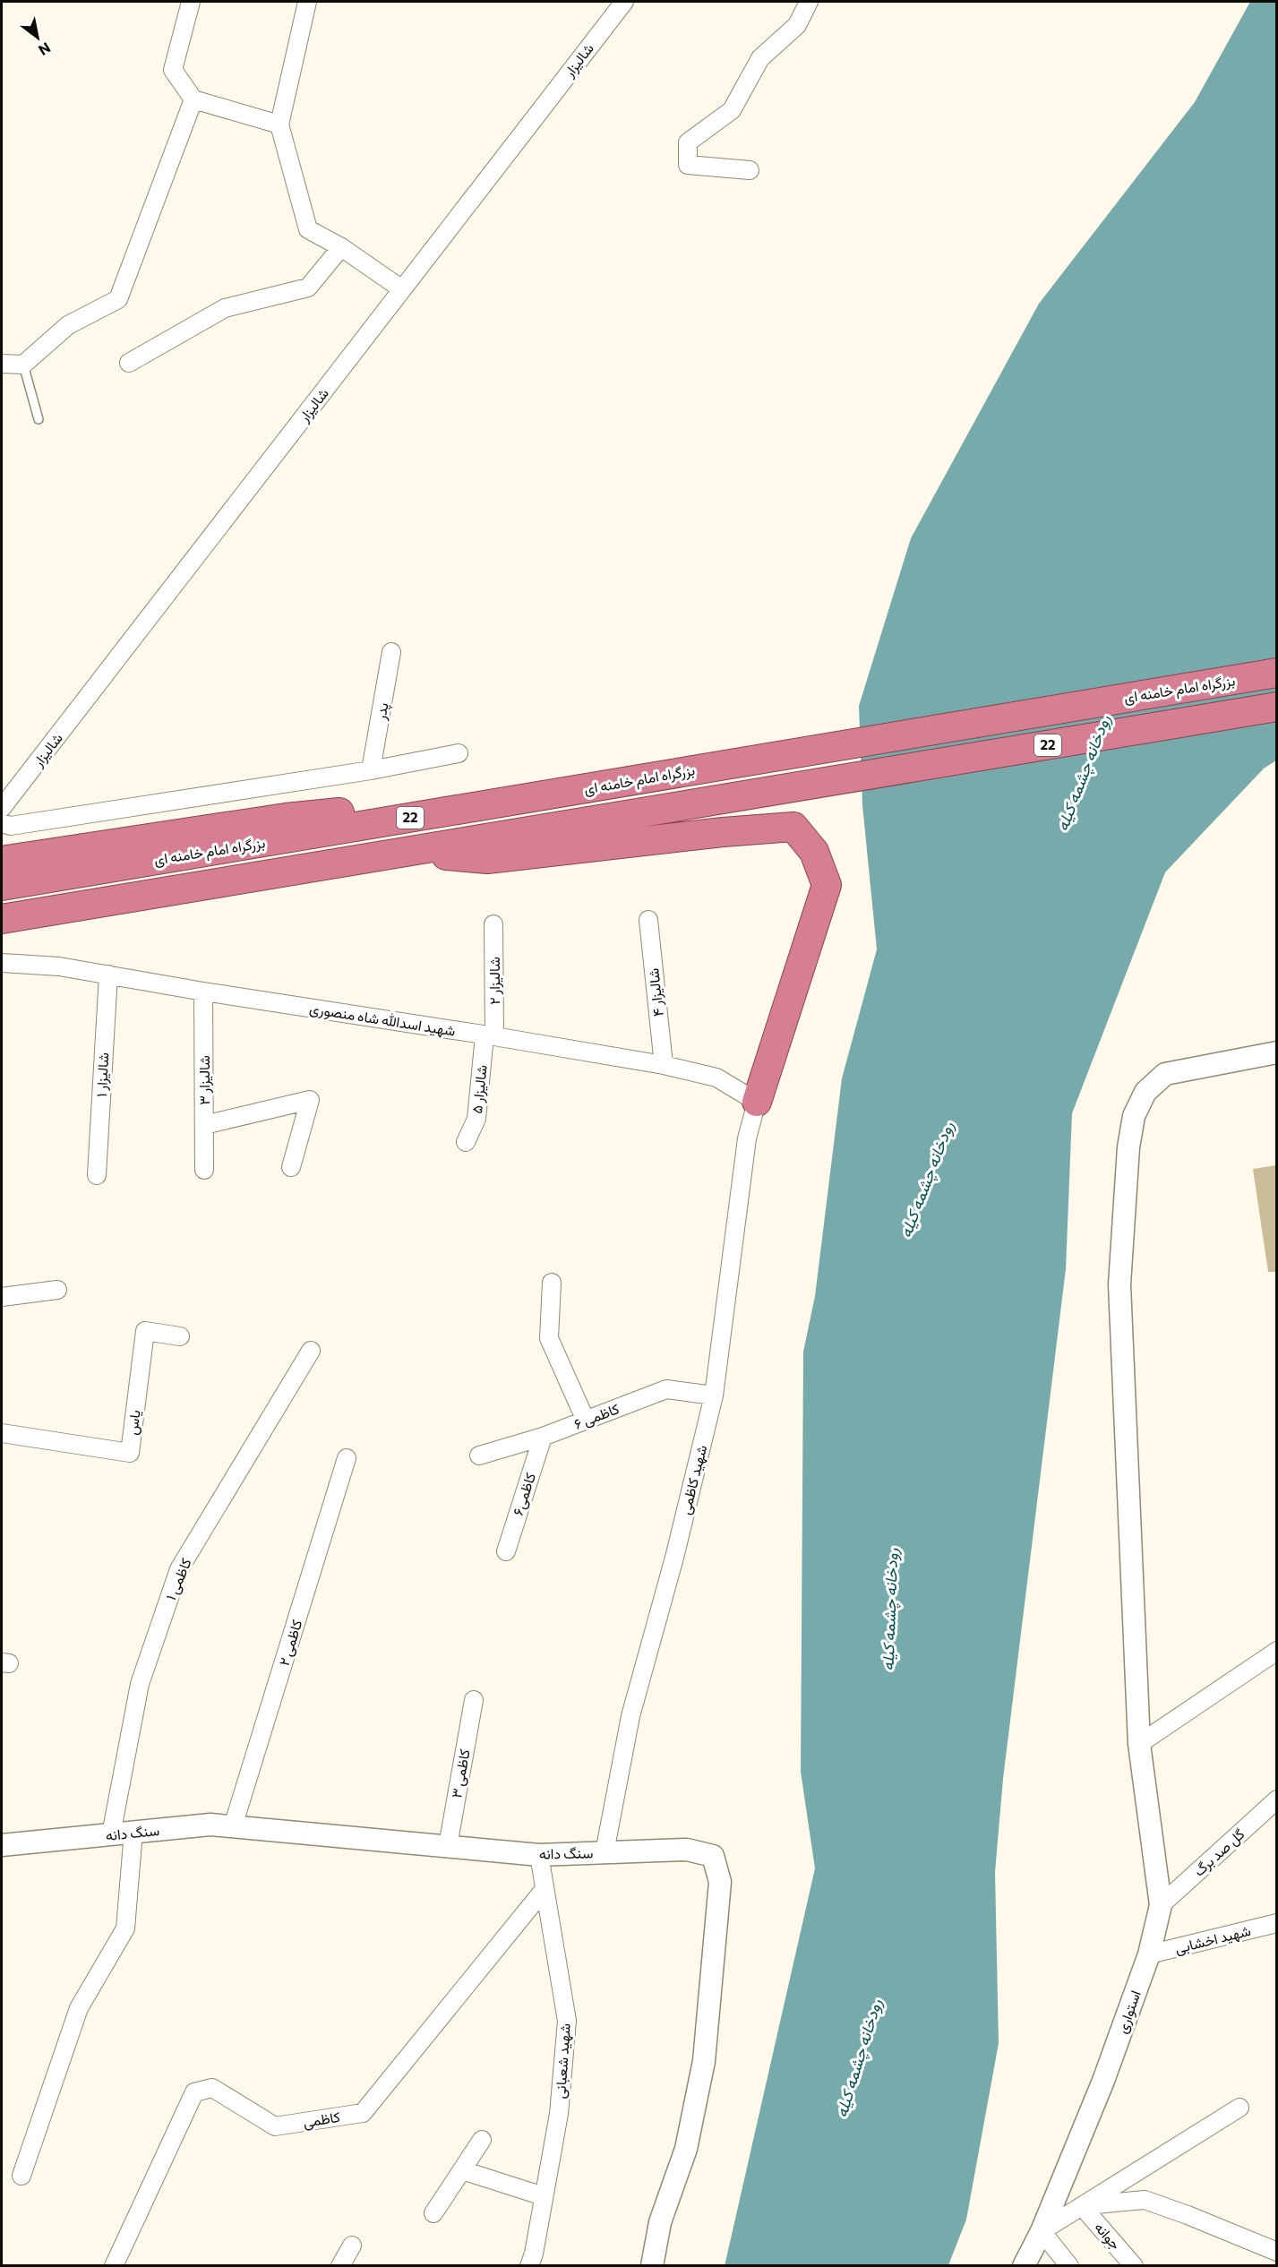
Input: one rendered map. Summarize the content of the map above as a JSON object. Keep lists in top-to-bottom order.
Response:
{
  "streets": {
    "highway": ["بزرگراه امام خامنه ای", "22"],
    "street": [
      "شالیزار",
      "پدر",
      "شالیزار ۲",
      "شالیزار ۴",
      "شهید اسدالله شاه منصوری",
      "شالیزار ۱",
      "شالیزار ۳",
      "شالیزار ۵",
      "کاظمی ۶",
      "یاس",
      "شهید کاظمی",
      "کاظمی۶",
      "کاظمی ۱",
      "کاظمی ۲",
      "کاظمی ۳",
      "سنگ دانه",
      "گل صد برگ",
      "شهید اخشابی",
      "استواری",
      "شهید شعبانی",
      "کاظمی",
      "جوانه"
    ]
  },
  "crossings": [
    ["شالیزار ۲", "شهید اسدالله شاه منصوری"],
    ["شالیزار ۲", "شالیزار ۵"],
    ["شالیزار ۴", "شهید اسدالله شاه منصوری"],
    ["شهید اسدالله شاه منصوری", "شالیزار ۱"],
    ["شهید اسدالله شاه منصوری", "شالیزار ۳"],
    ["شهید اسدالله شاه منصوری", "شالیزار ۵"],
    ["شهید اسدالله شاه منصوری", "شهید کاظمی"],
    ["کاظمی ۶", "شهید کاظمی"],
    ["کاظمی ۶", "کاظمی۶"],
    ["شهید کاظمی", "سنگ دانه"],
    ["کاظمی ۱", "سنگ دانه"],
    ["کاظمی ۲", "سنگ دانه"],
    ["کاظمی ۳", "سنگ دانه"],
    ["سنگ دانه", "شهید شعبانی"],
    ["گل صد برگ", "استواری"],
    ["شهید اخشابی", "استواری"],
    ["شهید شعبانی", "کاظمی"]
  ],
  "water": ["رودخانه چشمه کیله"],
  "north": "bottom right"
}
